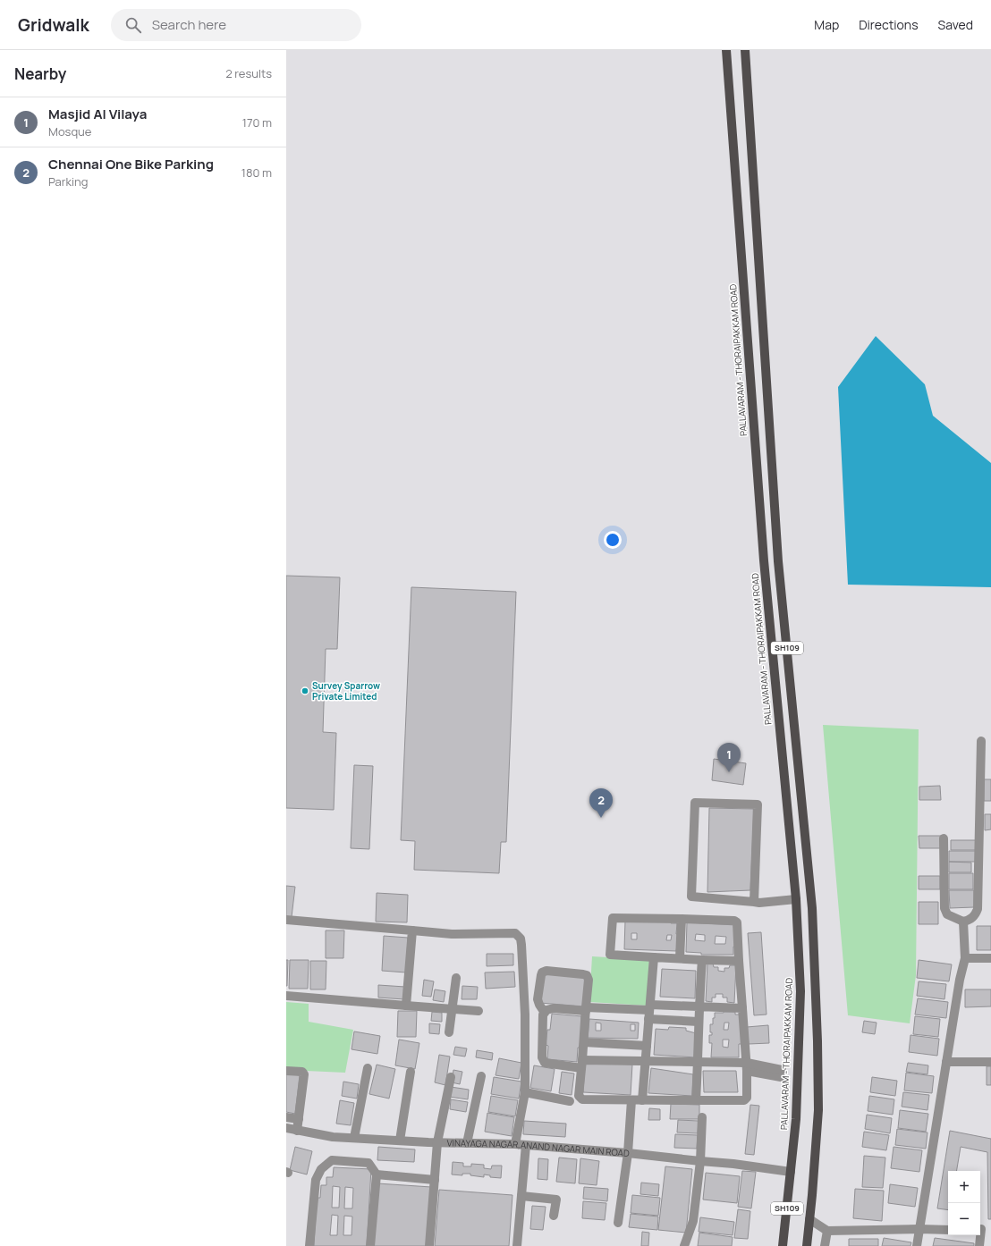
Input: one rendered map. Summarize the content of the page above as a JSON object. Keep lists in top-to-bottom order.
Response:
{
  "streets": {
    "main road": ["PALLAVARAM - THORAIPAKKAM ROAD", "SH109"],
    "street": ["VINAYAGA NAGAR,ANAND NAGAR MAIN ROAD"]
  },
  "crossings": [
    ["PALLAVARAM - THORAIPAKKAM ROAD", "VINAYAGA NAGAR,ANAND NAGAR MAIN ROAD"]
  ],
  "places": ["Survey Sparrow Private Limited"],
  "page": {
    "header": "Gridwalk",
    "search": "Search here",
    "nav": ["Map", "Directions", "Saved"],
    "heading": ["Nearby", "2 results"],
    "list": [
      {
        "mark": "1",
        "name": "Masjid Al Vilaya",
        "note": "Mosque",
        "value": "170 m"
      },
      {
        "mark": "2",
        "name": "Chennai One Bike Parking",
        "note": "Parking",
        "value": "180 m"
      }
    ],
    "pins": ["1", "2"],
    "map_buttons": ["+", "−"]
  }
}
